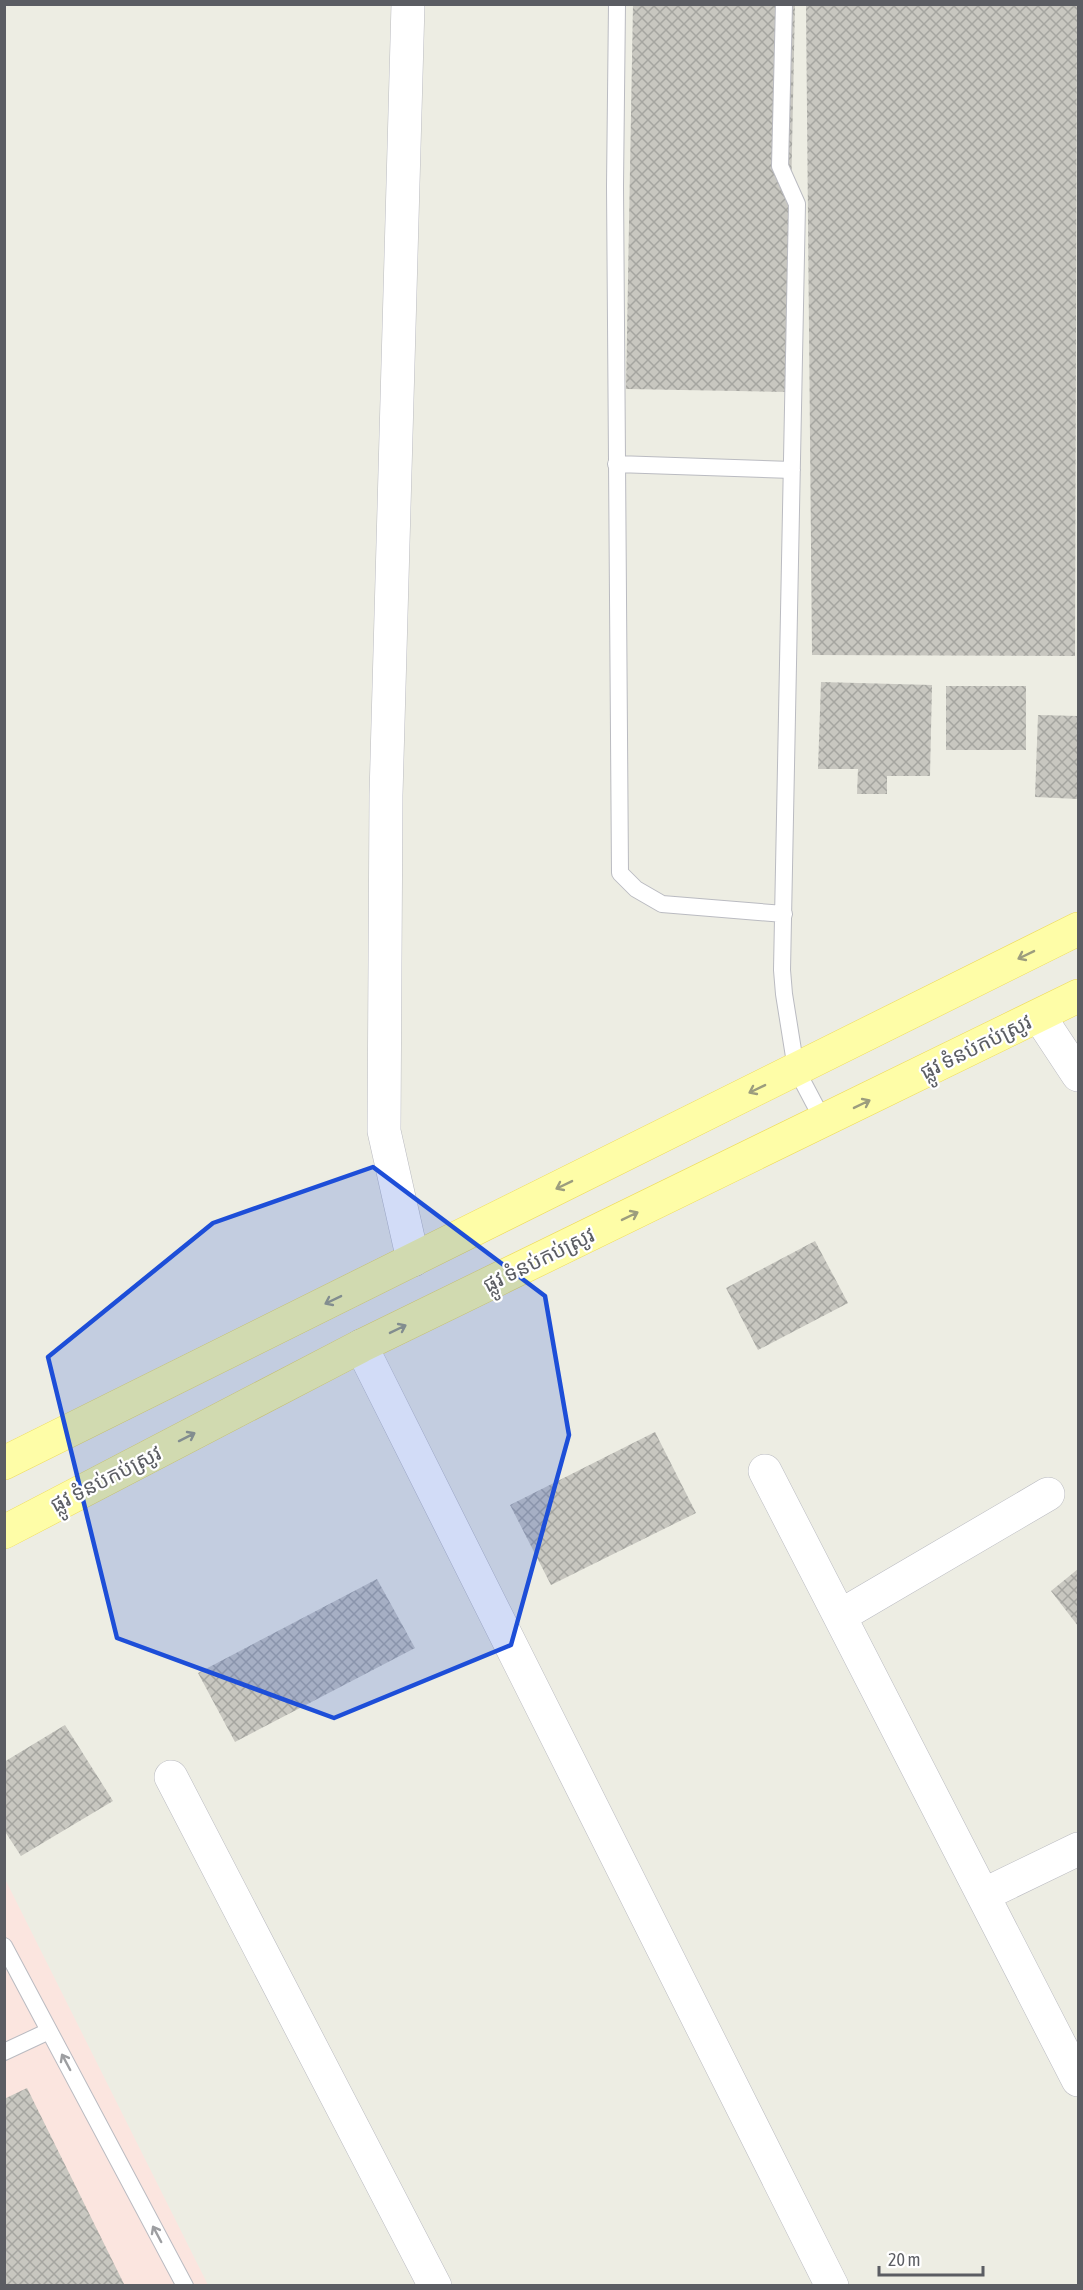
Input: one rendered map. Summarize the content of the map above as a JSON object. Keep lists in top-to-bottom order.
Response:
{
  "streets": {
    "main road": ["ផ្លូវ ទំនប់កប់ស្រូវ"]
  },
  "scale_bar": "20 m"
}
